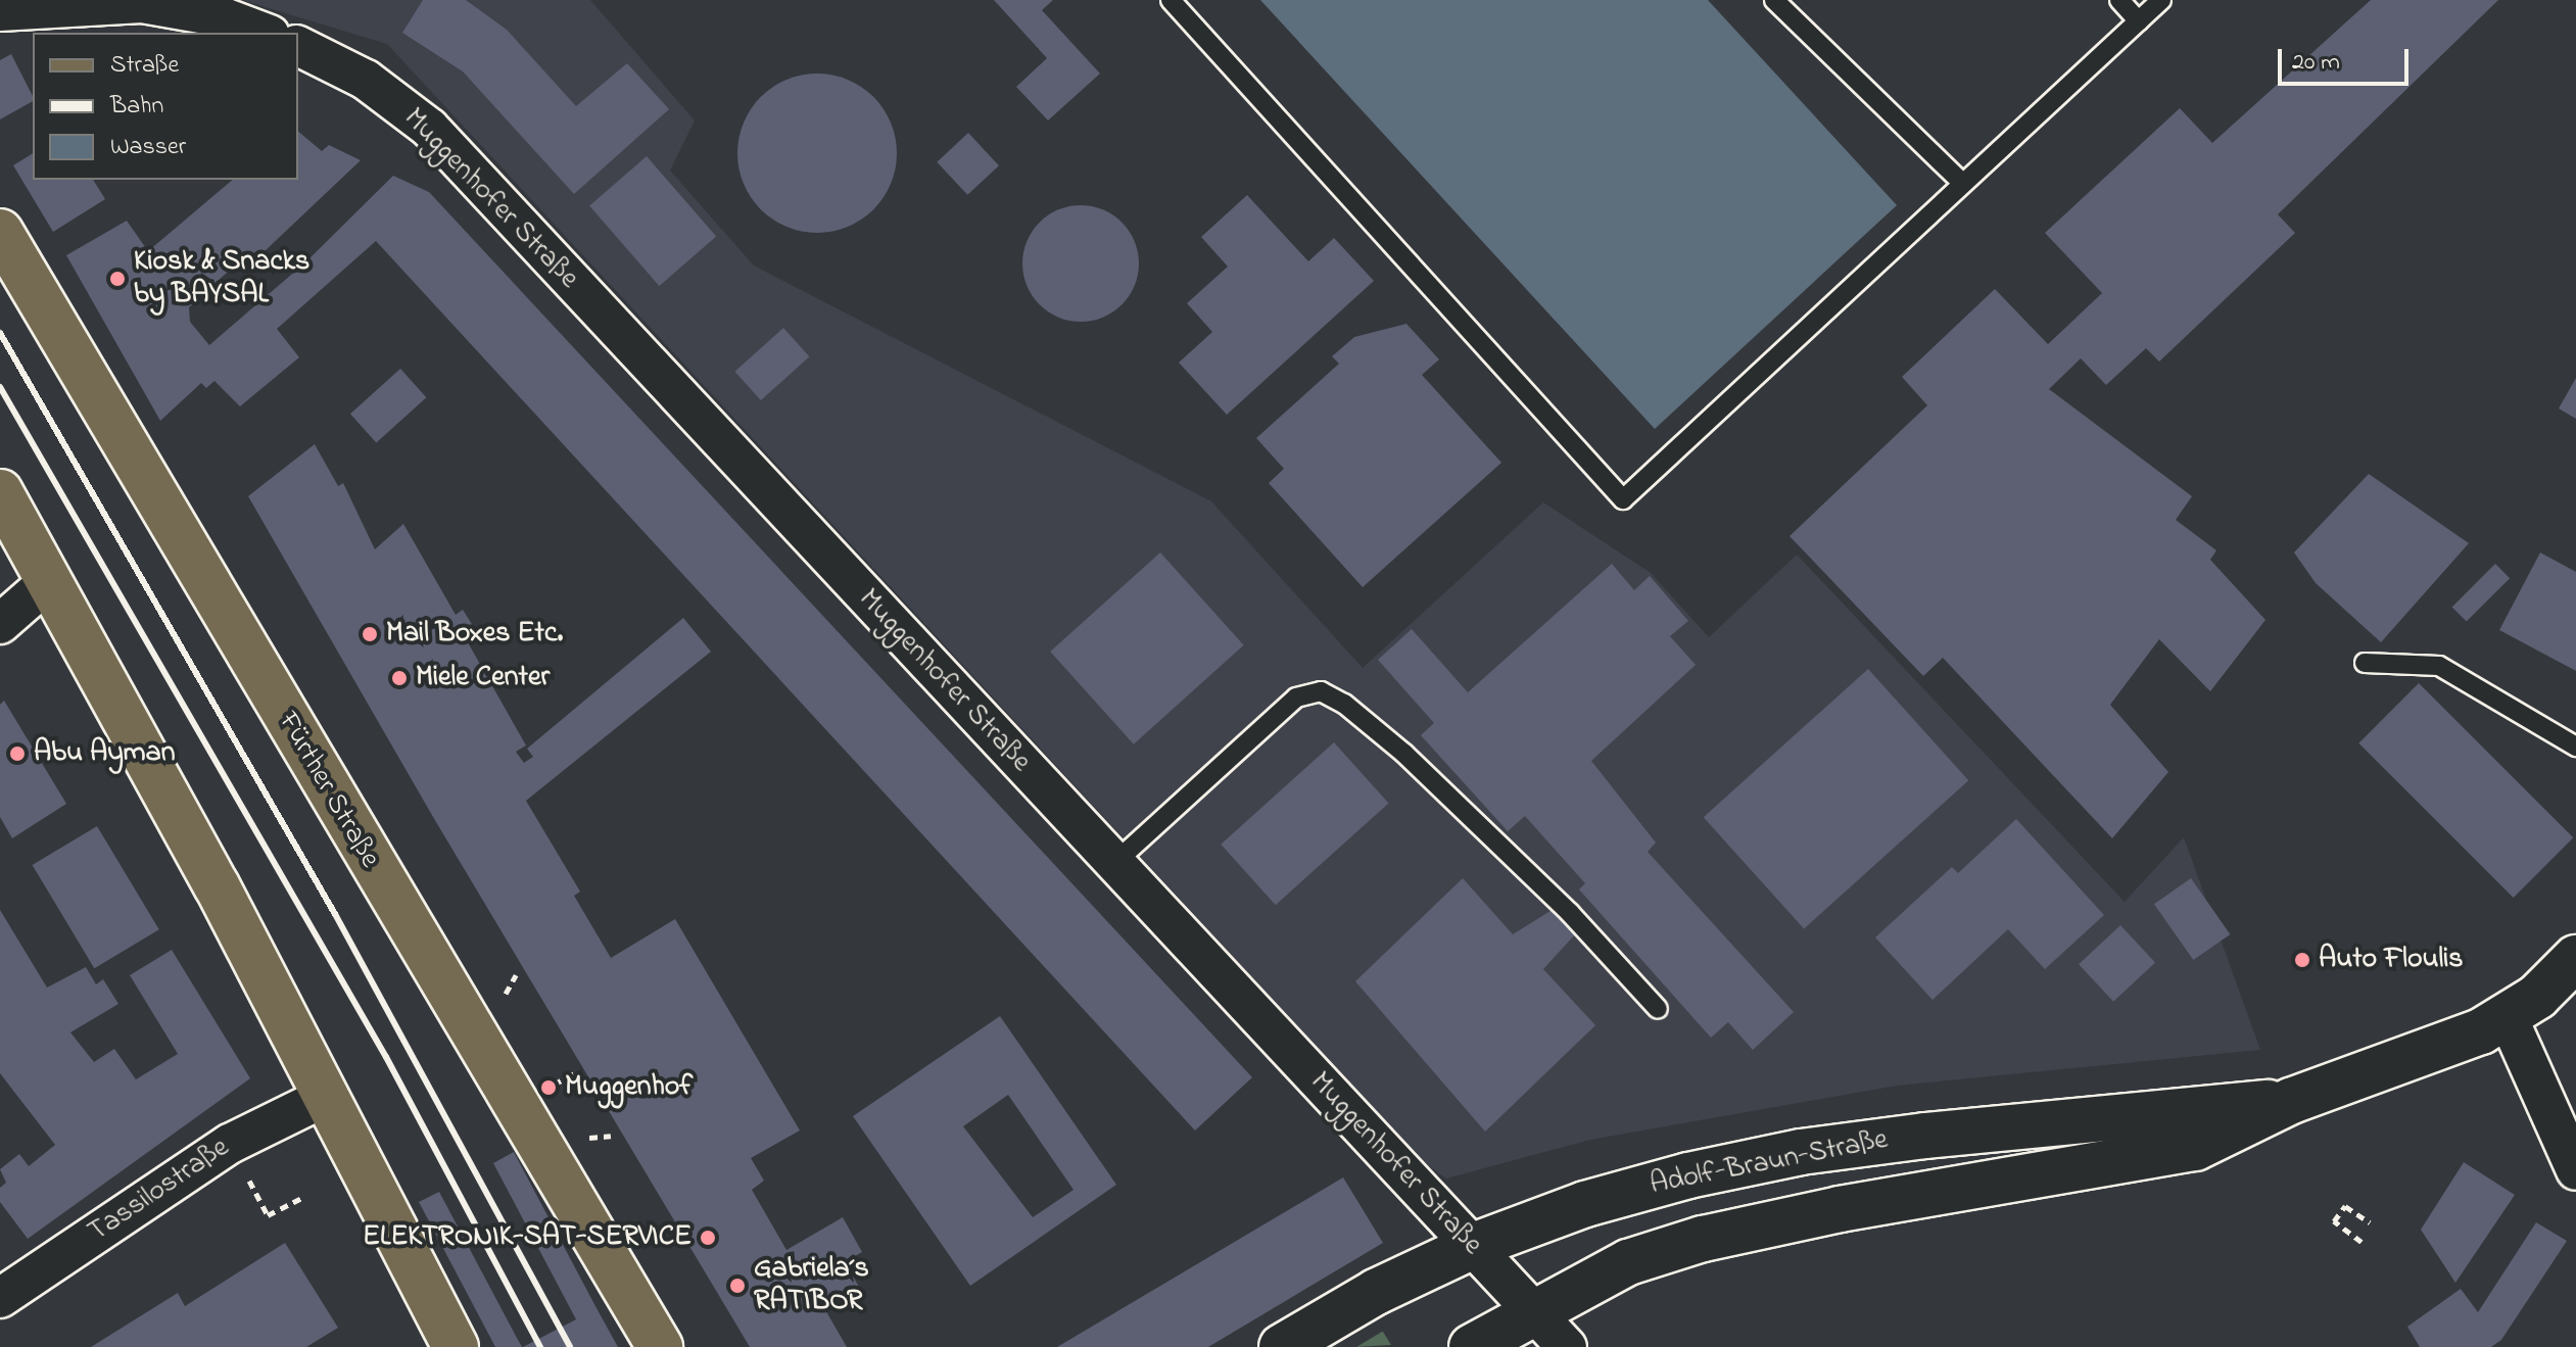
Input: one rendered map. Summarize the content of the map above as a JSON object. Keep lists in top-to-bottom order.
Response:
{
  "streets": {
    "main road": ["Fürther Straße", "Adolf-Braun-Straße"],
    "street": ["Muggenhofer Straße", "Tassilostraße"]
  },
  "crossings": [
    ["Muggenhofer Straße", "Adolf-Braun-Straße"]
  ],
  "places": [
    "Kiosk & Snacks by BAYSAL",
    "Mail Boxes Etc.",
    "Miele Center",
    "Abu Ayman",
    "Auto Floulis",
    "Muggenhof",
    "ELEKTRONIK-SAT-SERVICE",
    "Gabriela´s RATIBOR"
  ],
  "legend": ["Straße", "Bahn", "Wasser"],
  "scale_bar": "20 m"
}
